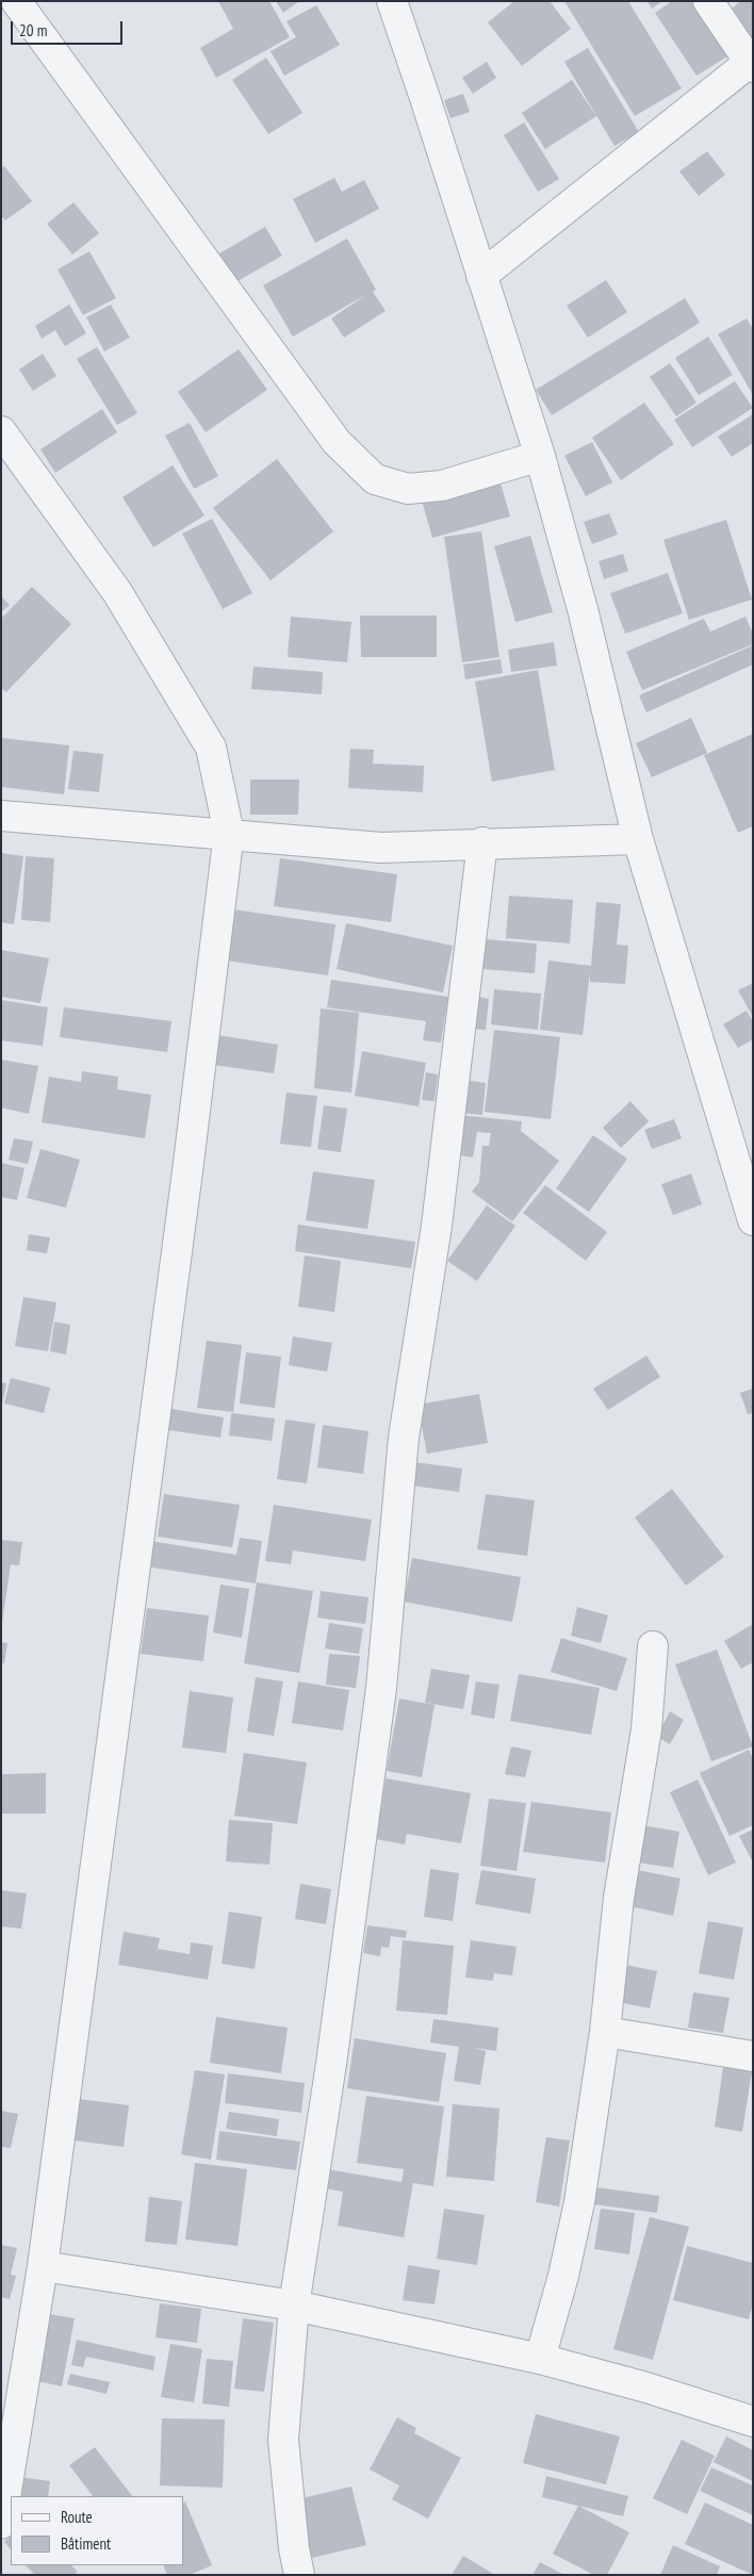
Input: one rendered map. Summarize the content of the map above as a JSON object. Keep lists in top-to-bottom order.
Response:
{
  "legend": ["Route", "Bâtiment"],
  "scale_bar": "20 m"
}
